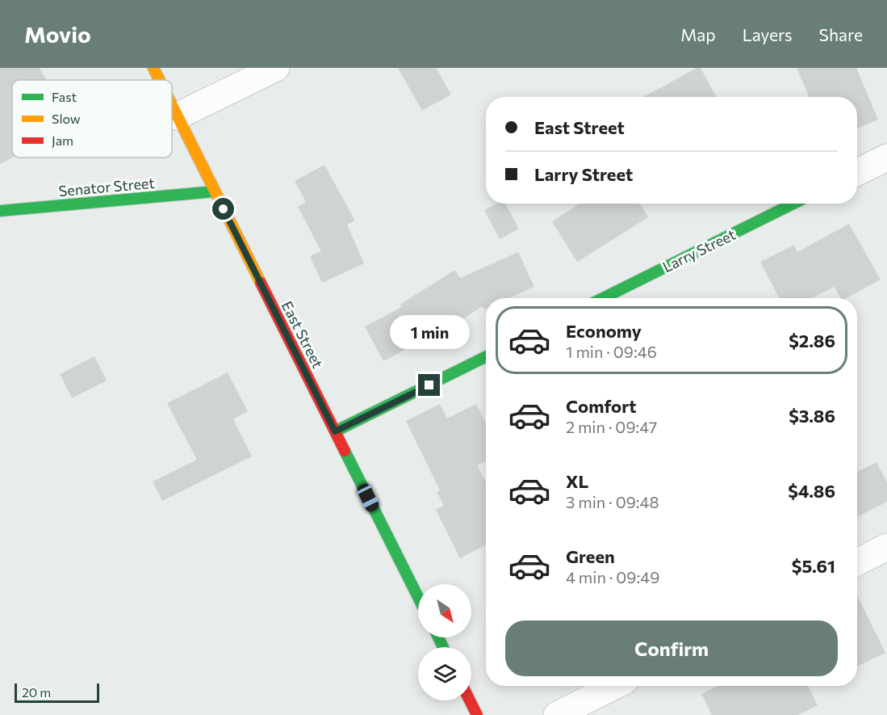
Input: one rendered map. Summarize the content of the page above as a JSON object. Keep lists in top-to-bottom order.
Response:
{
  "streets": {
    "street": ["Senator Street", "Larry Street", "East Street"]
  },
  "crossings": [
    ["Senator Street", "East Street"]
  ],
  "legend": ["Fast", "Slow", "Jam"],
  "scale_bar": "20 m",
  "north": "bottom right",
  "page": {
    "header": "Movio",
    "nav": ["Map", "Layers", "Share"],
    "banner": ["East Street", "Larry Street"],
    "list": [
      {
        "name": "Economy",
        "note": "1 min · 09:46",
        "value": "$2.86"
      },
      {
        "name": "Comfort",
        "note": "2 min · 09:47",
        "value": "$3.86"
      },
      {
        "name": "XL",
        "note": "3 min · 09:48",
        "value": "$4.86"
      },
      {
        "name": "Green",
        "note": "4 min · 09:49",
        "value": "$5.61"
      }
    ],
    "bubble": "1 min",
    "buttons": "Confirm",
    "scale": "20 m"
  }
}
